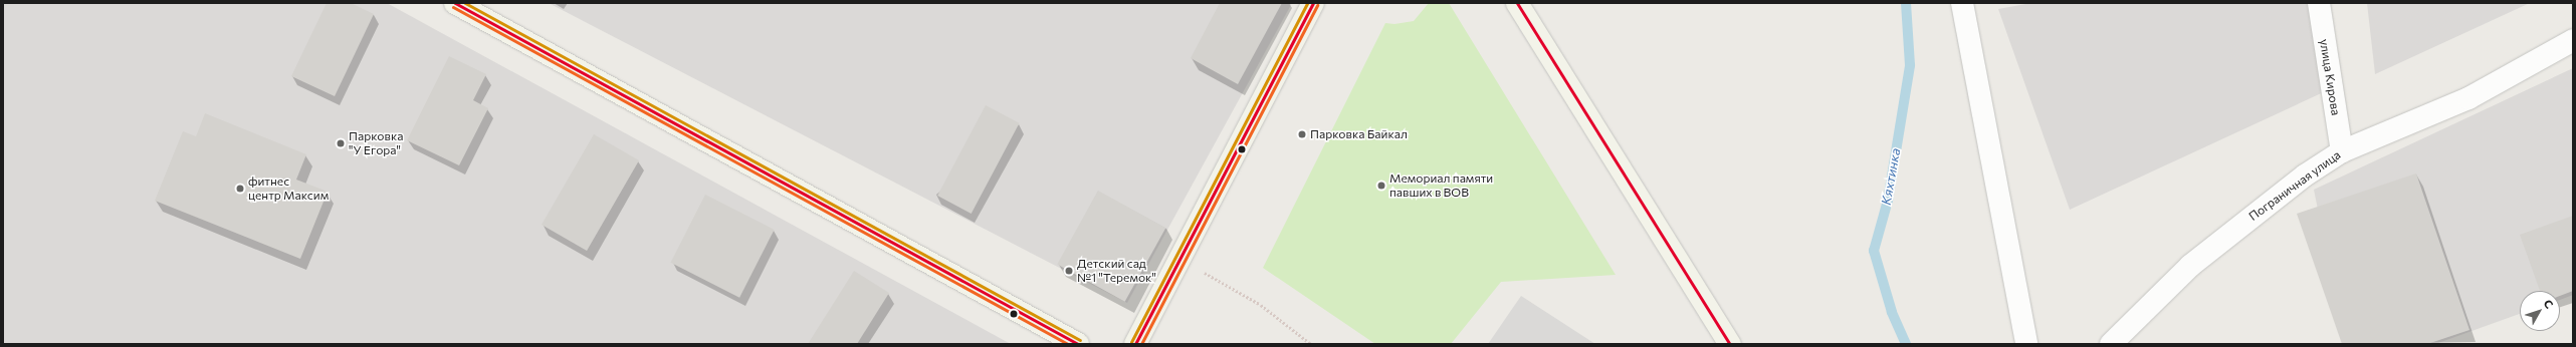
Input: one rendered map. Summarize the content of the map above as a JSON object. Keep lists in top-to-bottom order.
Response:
{
  "streets": {
    "street": ["улица Кирова", "Пограничная улица"]
  },
  "crossings": [
    ["улица Кирова", "Пограничная улица"]
  ],
  "water": ["Кяхтинка"],
  "places": [
    "Парковка Байкал",
    "Парковка \"У Егора\"",
    "Мемориал памяти павших в ВОВ",
    "фитнес центр Максим",
    "Детский сад №1 \"Теремок\""
  ],
  "north": "top right"
}
